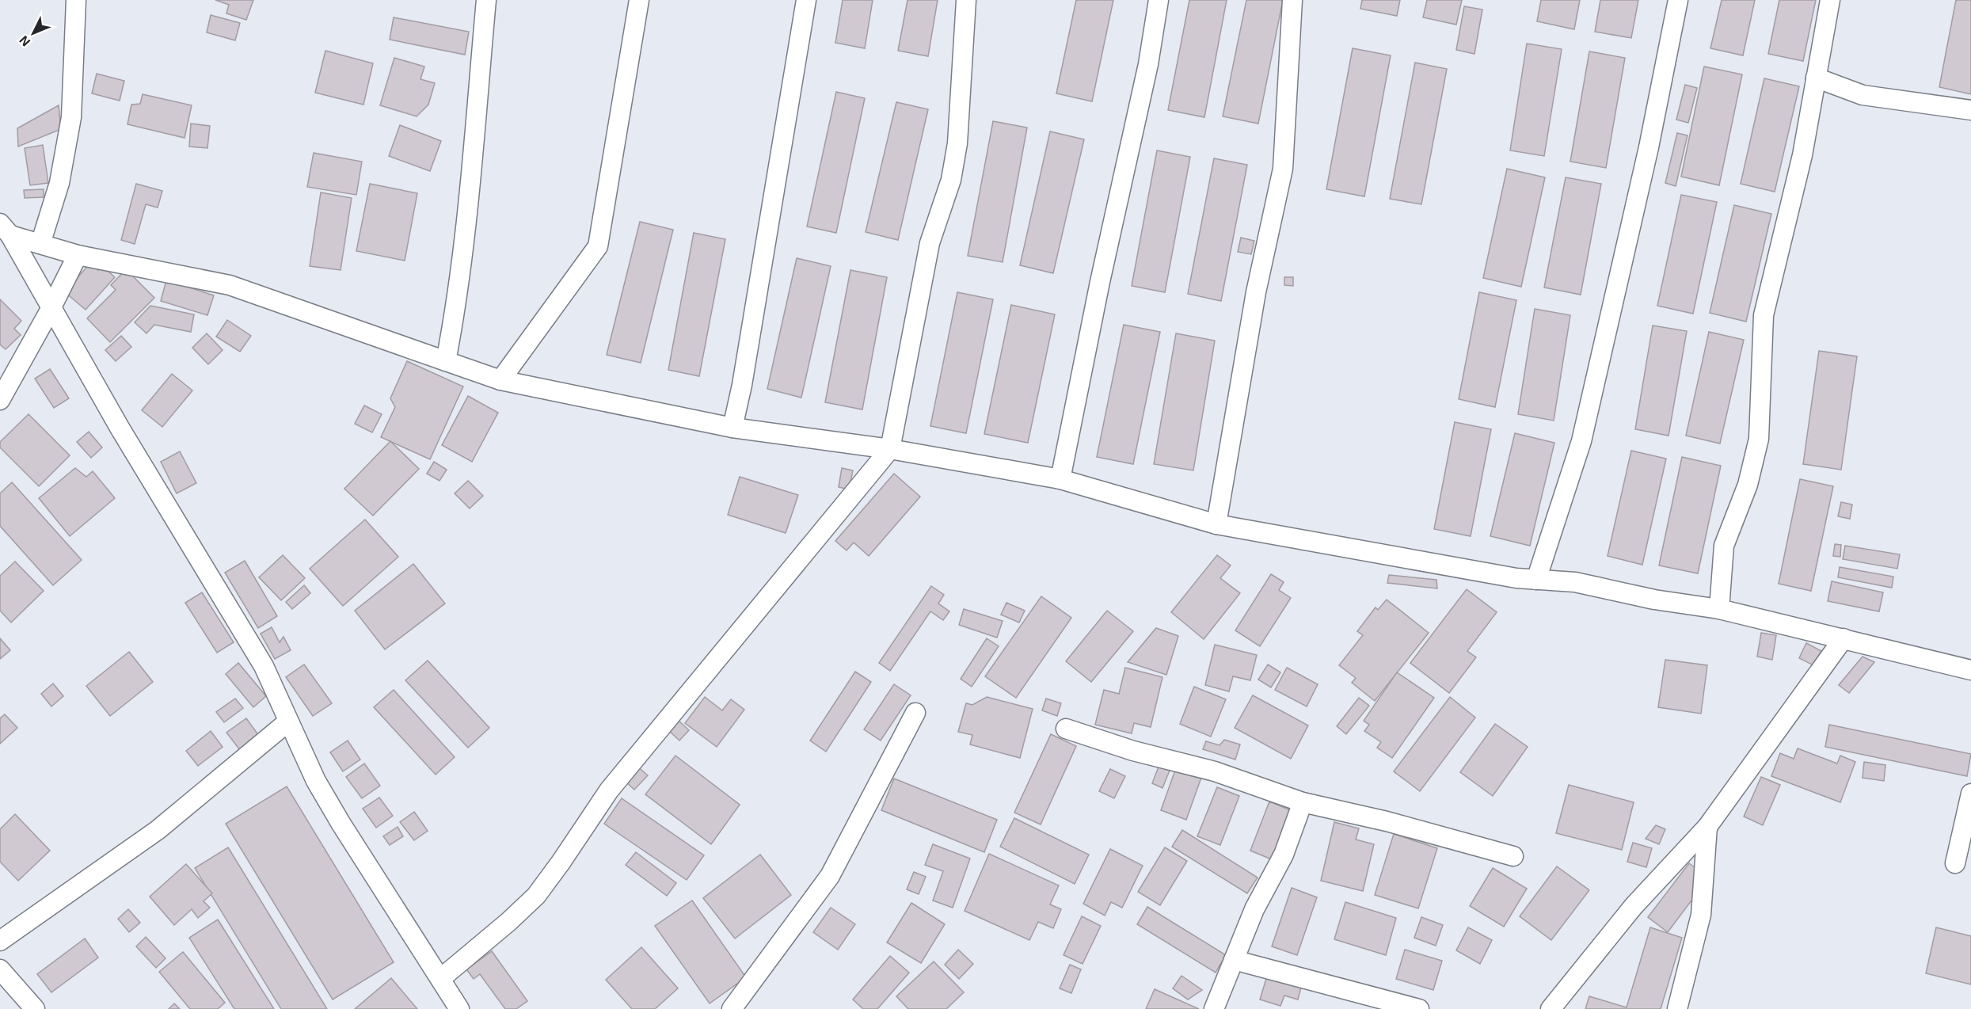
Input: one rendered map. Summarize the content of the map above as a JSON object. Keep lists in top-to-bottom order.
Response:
{
  "north": "bottom left"
}
